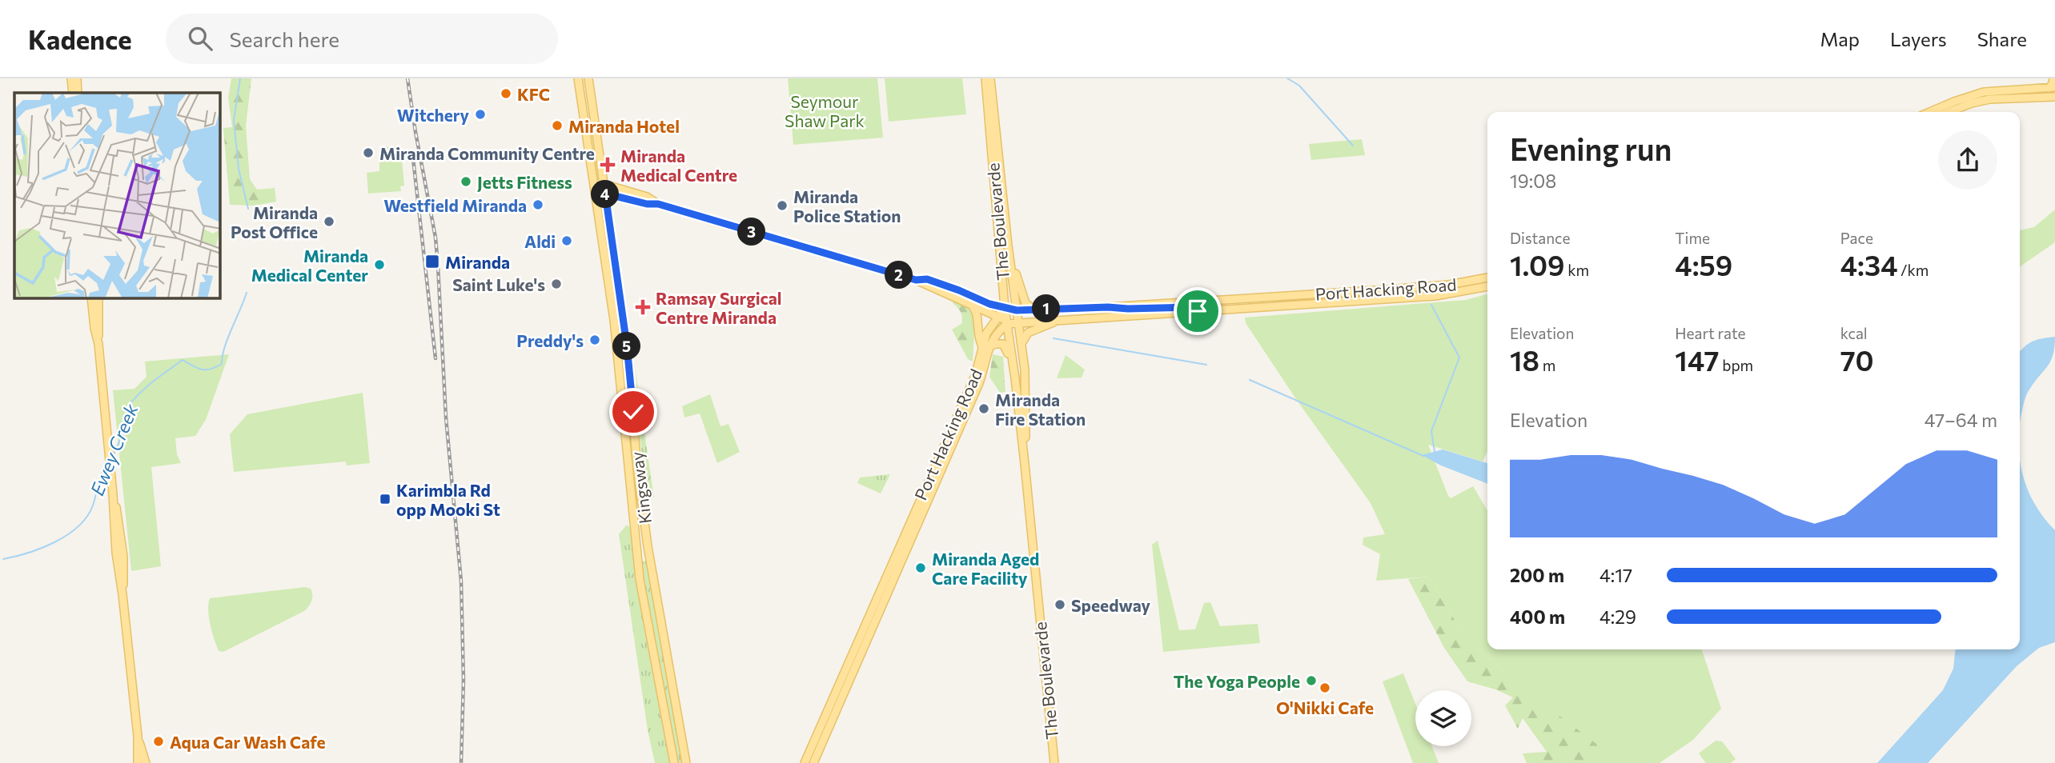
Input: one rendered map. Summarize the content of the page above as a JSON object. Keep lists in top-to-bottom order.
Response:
{
  "streets": {
    "main road": ["The Boulevarde", "Port Hacking Road", "Kingsway"]
  },
  "crossings": [
    ["The Boulevarde", "Port Hacking Road"]
  ],
  "water": ["Ewey Creek"],
  "parks": ["Seymour Shaw Park"],
  "places": {
    "other": [
      "KFC",
      "Witchery",
      "Miranda Hotel",
      "Miranda Community Centre",
      "Jetts Fitness",
      "Westfield Miranda",
      "Miranda Police Station",
      "Miranda Post Office",
      "Aldi",
      "Miranda Medical Center",
      "Saint Luke's",
      "Preddy's",
      "Miranda Fire Station",
      "Miranda Aged Care Facility",
      "Speedway",
      "The Yoga People",
      "O'Nikki Cafe",
      "Aqua Car Wash Cafe"
    ],
    "health": ["Miranda Medical Centre", "Ramsay Surgical Centre Miranda"],
    "transit": ["Miranda", "Karimbla Rd opp Mooki St"]
  },
  "page": {
    "header": "Kadence",
    "search": "Search here",
    "nav": ["Map", "Layers", "Share"],
    "heading": ["Evening run", "19:08"],
    "pins": [
      "4",
      "3",
      "2",
      "1",
      "5"
    ],
    "stats": [
      ["Distance", "1.09 km"],
      ["Time", "4:59"],
      ["Pace", "4:34 /km"],
      ["Elevation", "18 m"],
      ["Heart rate", "147 bpm"],
      ["kcal", "70"]
    ],
    "chart": ["Elevation", "47–64 m"],
    "list": [
      {
        "name": "200 m",
        "note": "4:17"
      },
      {
        "name": "400 m",
        "note": "4:29"
      }
    ]
  }
}
